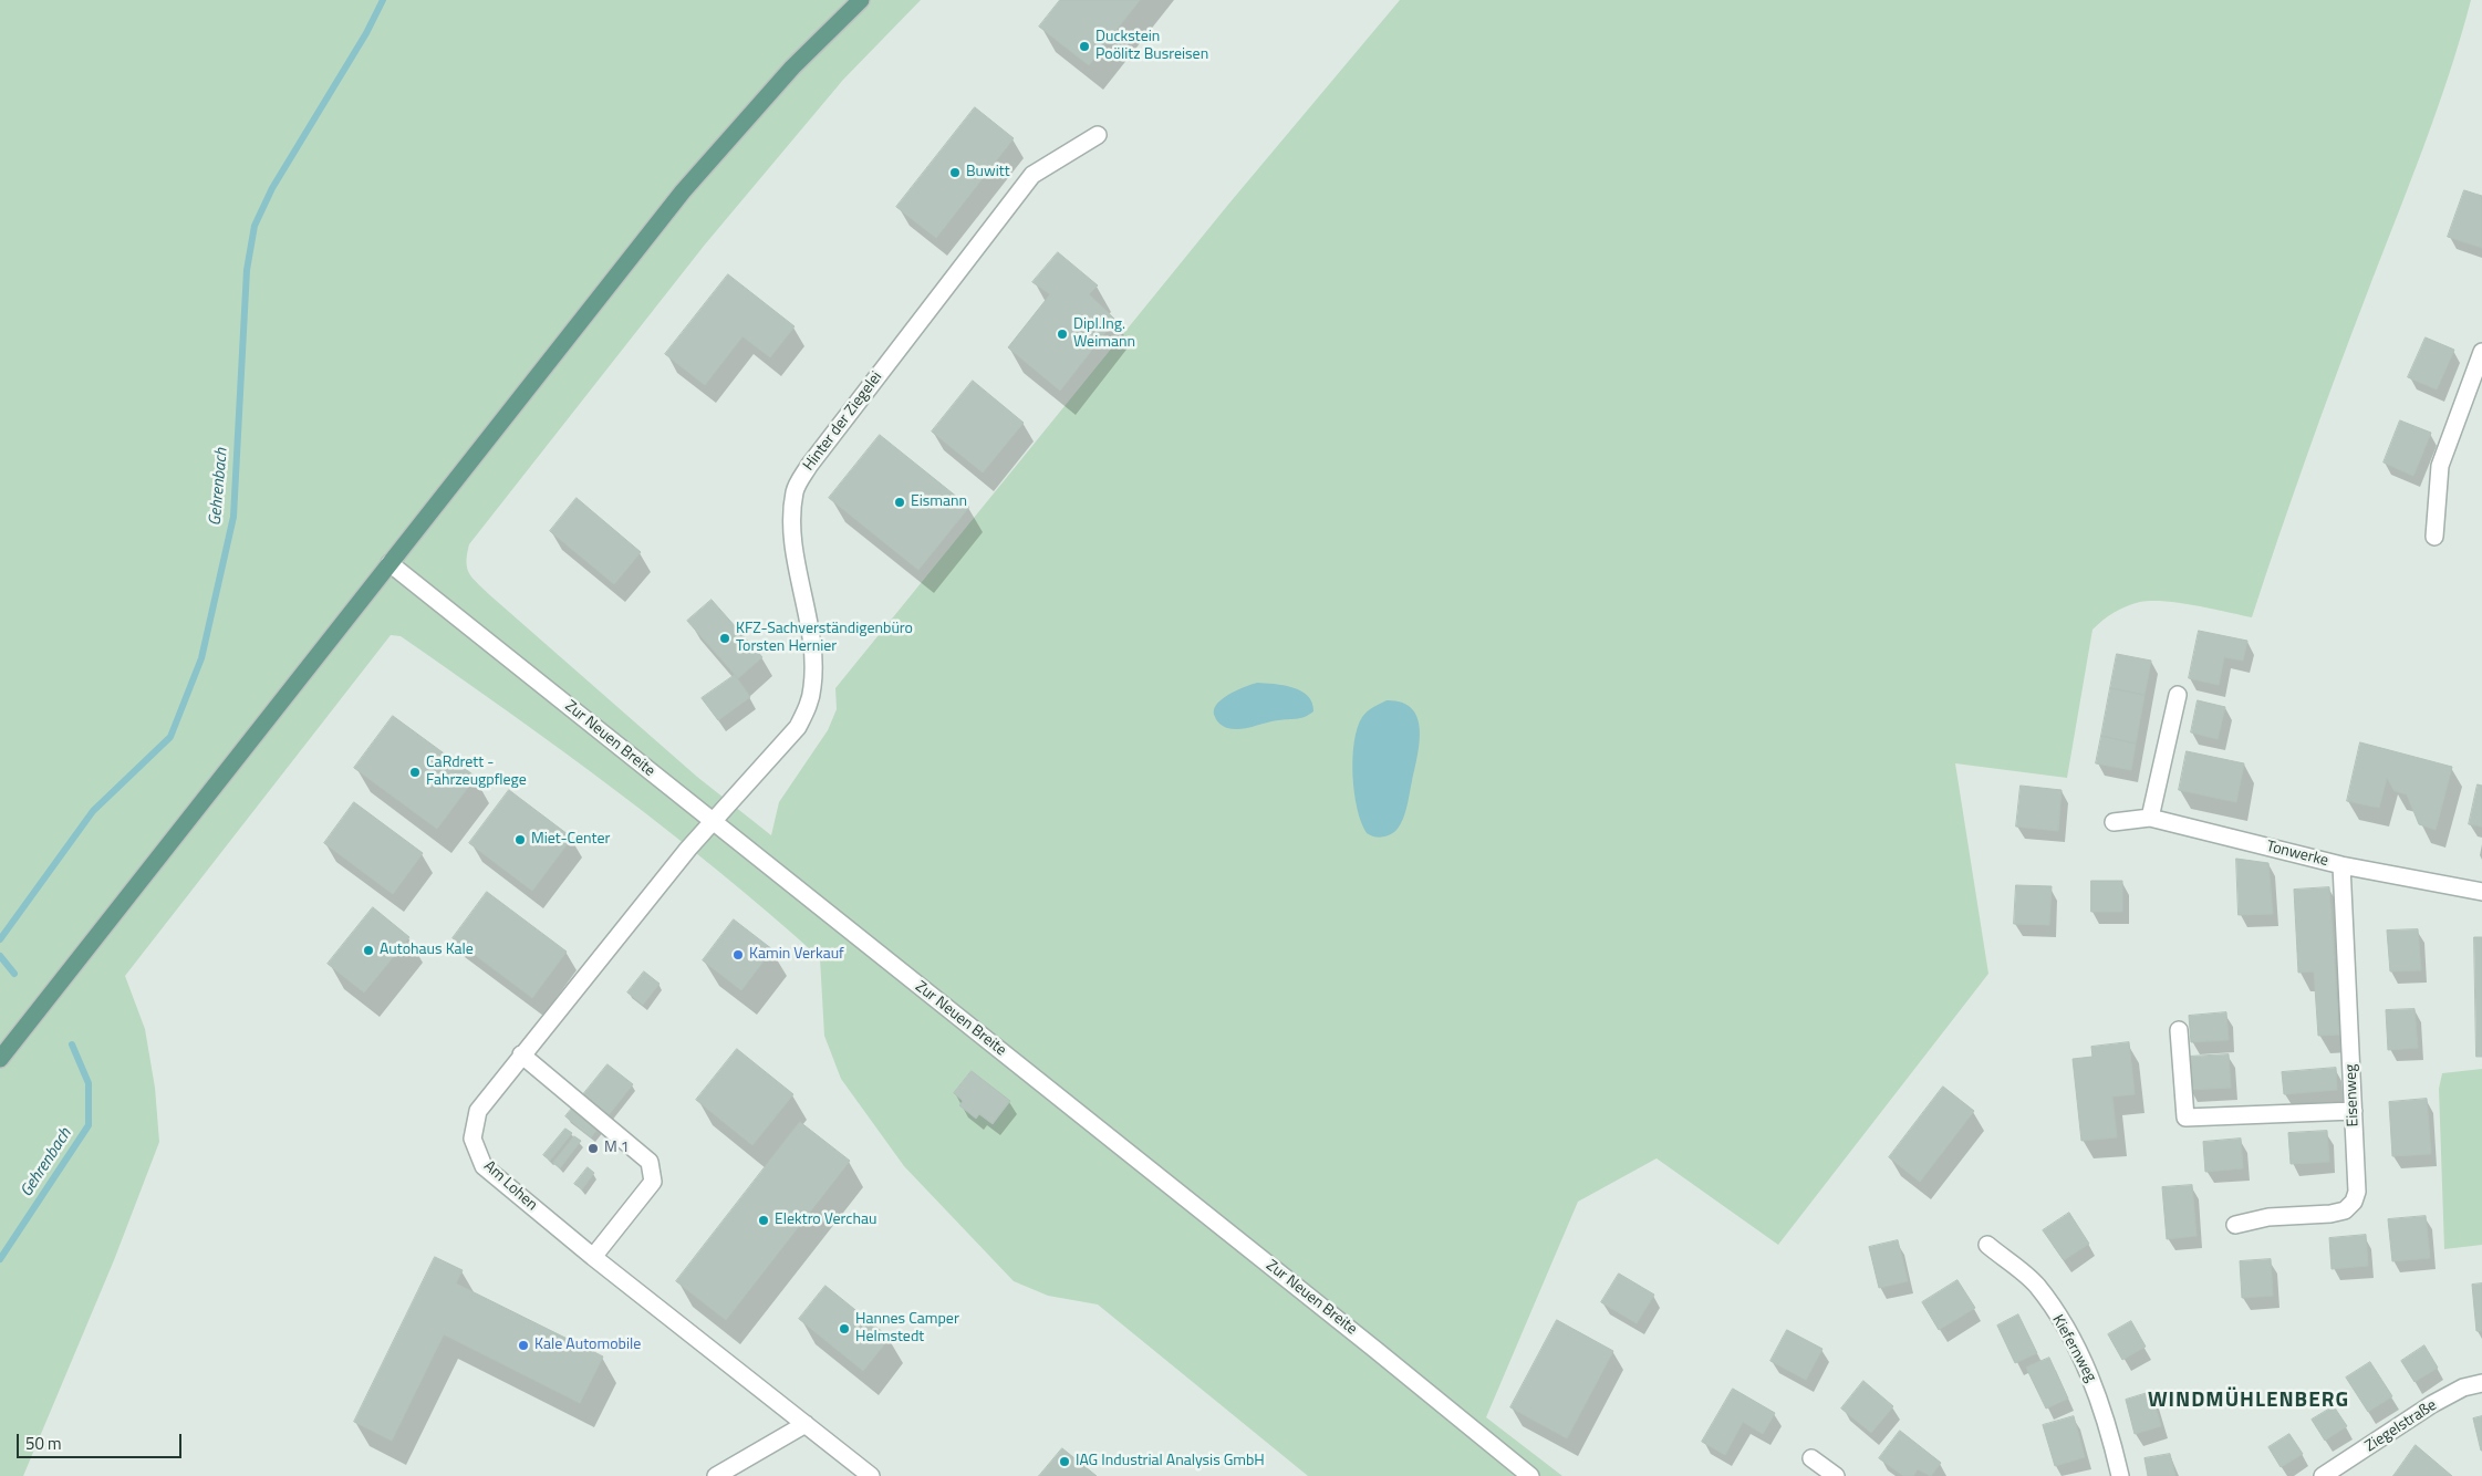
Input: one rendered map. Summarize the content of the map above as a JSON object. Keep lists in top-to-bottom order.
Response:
{
  "streets": {
    "street": [
      "Hinter der Ziegelei",
      "Zur Neuen Breite",
      "Tonwerke",
      "Eisenweg",
      "Am Lohen",
      "Kiefernweg",
      "Ziegelstraße"
    ]
  },
  "crossings": [
    ["Hinter der Ziegelei", "Zur Neuen Breite"],
    ["Hinter der Ziegelei", "Am Lohen"],
    ["Zur Neuen Breite", "Am Lohen"],
    ["Tonwerke", "Eisenweg"]
  ],
  "districts": ["WINDMÜHLENBERG"],
  "water": ["Gehrenbach"],
  "places": [
    "Duckstein Poölitz Busreisen",
    "Buwitt",
    "Dipl.Ing. Weimann",
    "Eismann",
    "KFZ-Sachverständigenbüro Torsten Hernier",
    "CaRdrett - Fahrzeugpflege",
    "Miet-Center",
    "Autohaus Kale",
    "Kamin Verkauf",
    "M 1",
    "Elektro Verchau",
    "Hannes Camper Helmstedt",
    "Kale Automobile",
    "IAG Industrial Analysis GmbH"
  ],
  "scale_bar": "50 m"
}
